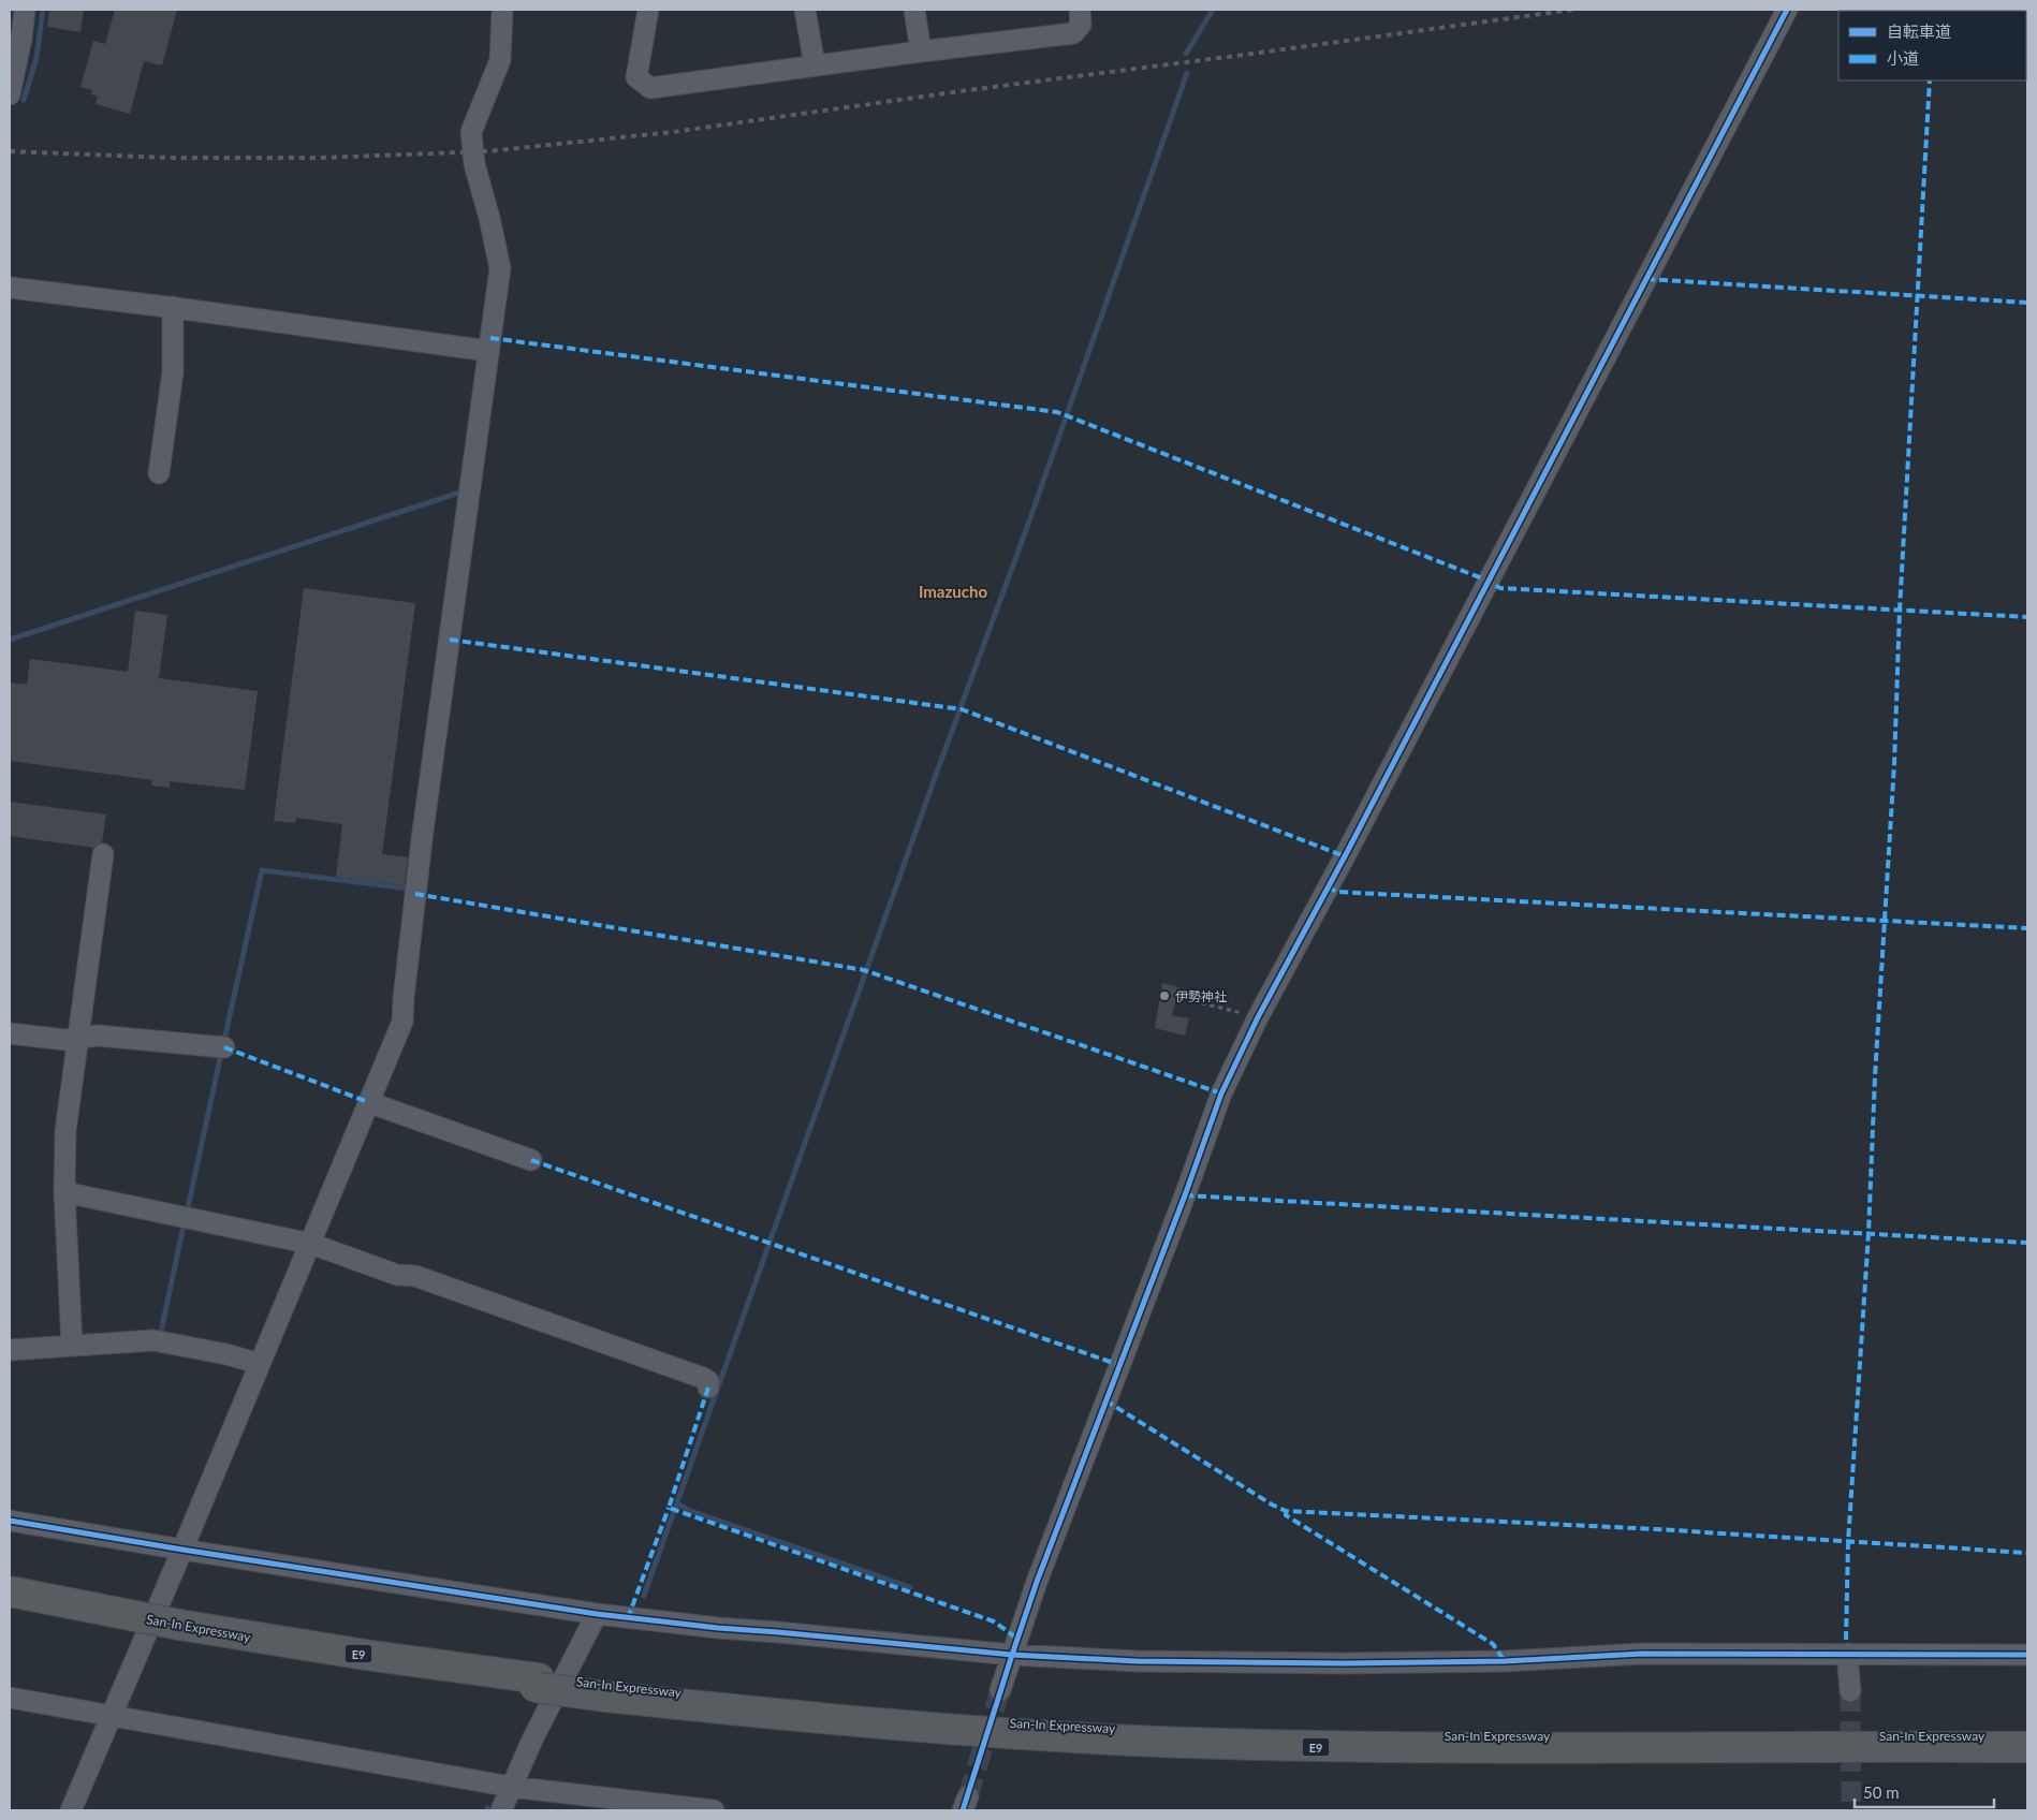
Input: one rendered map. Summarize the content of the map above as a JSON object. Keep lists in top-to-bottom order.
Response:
{
  "streets": {
    "highway": ["San-In Expressway", "E9"]
  },
  "districts": ["Imazucho"],
  "places": ["伊勢神社"],
  "legend": ["自転車道", "小道"],
  "scale_bar": "50 m"
}
